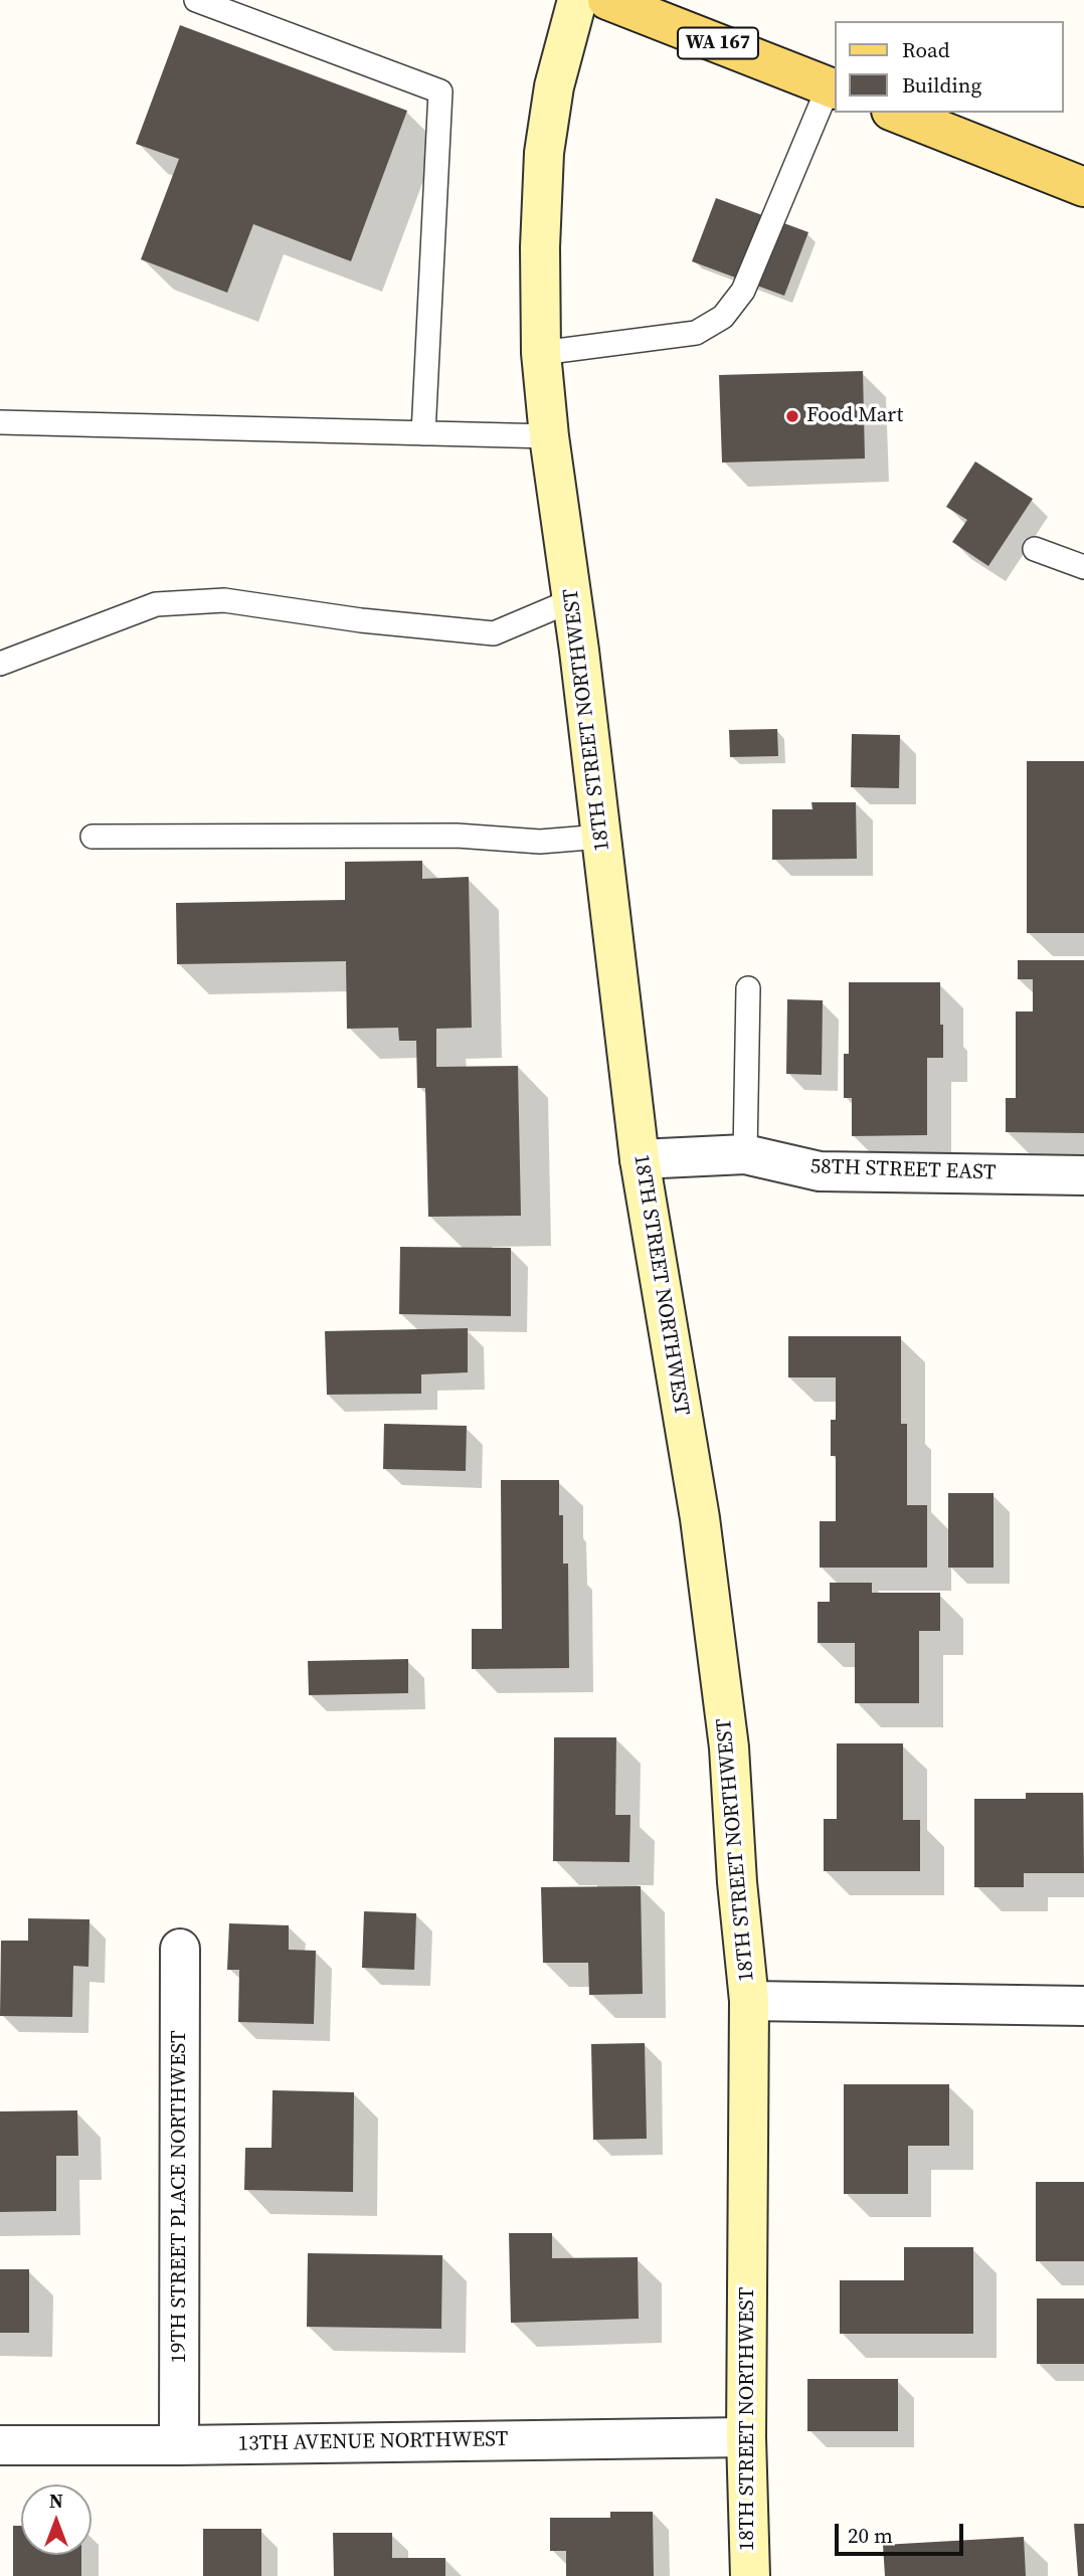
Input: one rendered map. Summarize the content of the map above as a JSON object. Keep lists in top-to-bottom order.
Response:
{
  "streets": {
    "main road": ["WA 167"],
    "street": [
      "18TH STREET NORTHWEST",
      "58TH STREET EAST",
      "19TH STREET PLACE NORTHWEST",
      "13TH AVENUE NORTHWEST"
    ]
  },
  "crossings": [
    ["18TH STREET NORTHWEST", "58TH STREET EAST"],
    ["18TH STREET NORTHWEST", "13TH AVENUE NORTHWEST"],
    ["19TH STREET PLACE NORTHWEST", "13TH AVENUE NORTHWEST"]
  ],
  "places": ["Food Mart"],
  "legend": ["Road", "Building"],
  "scale_bar": "20 m",
  "north": "top"
}
